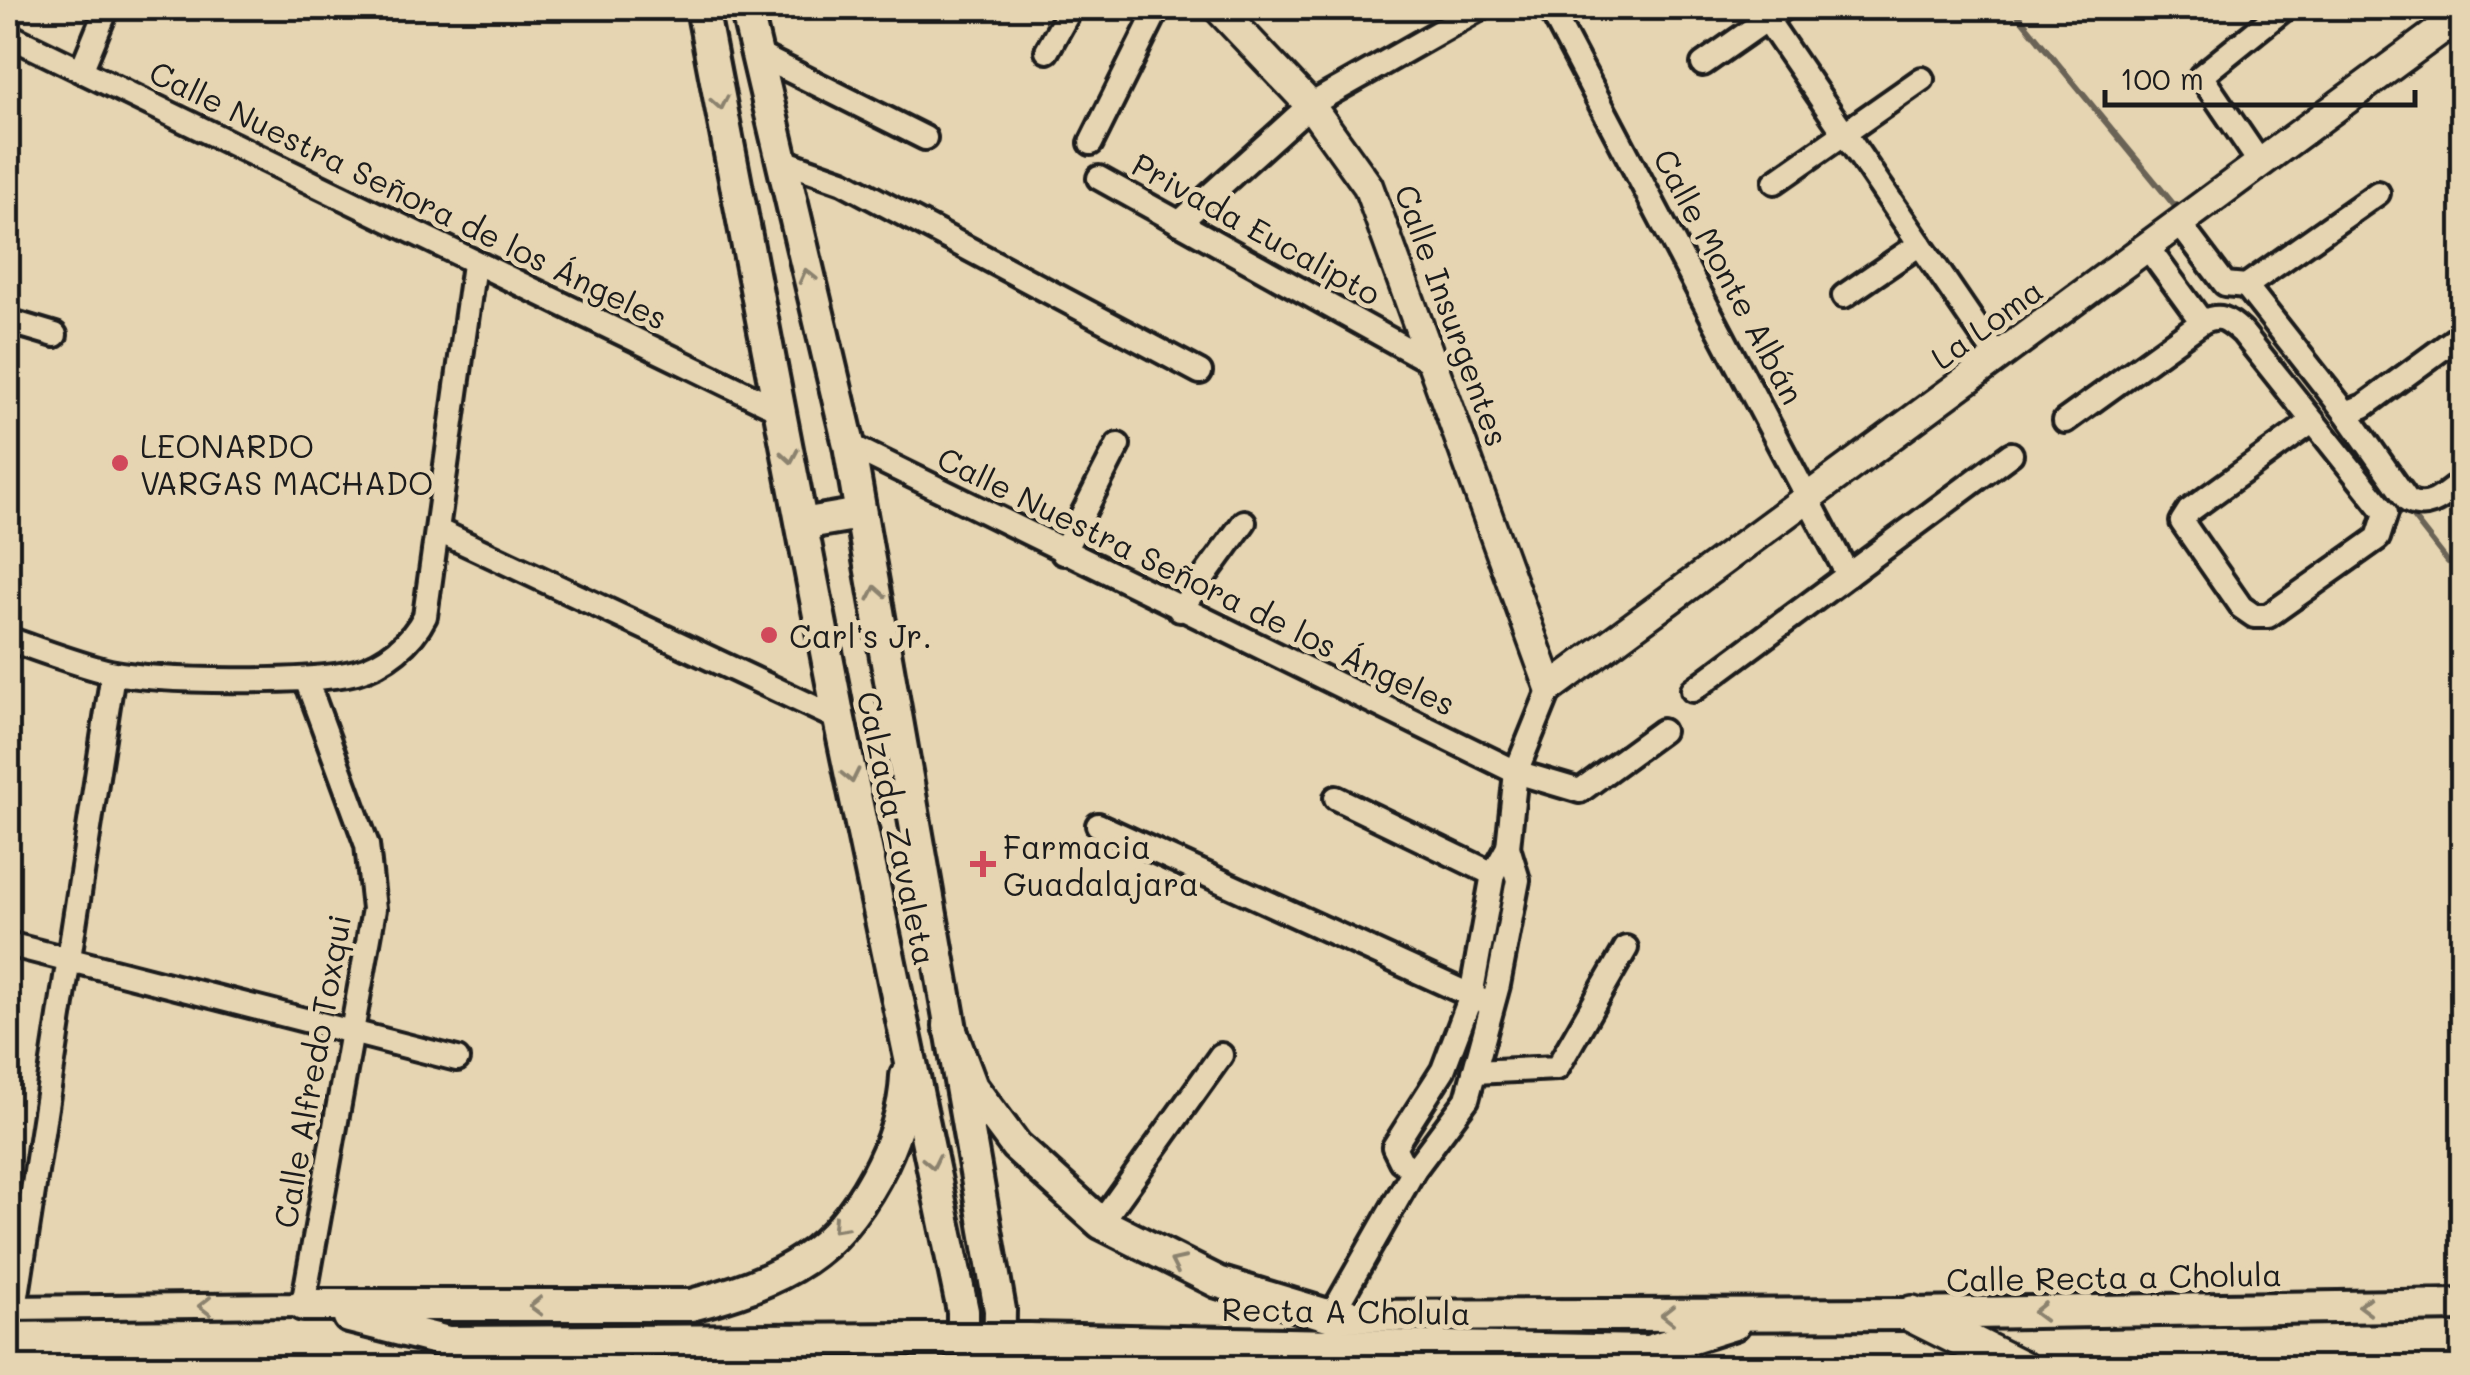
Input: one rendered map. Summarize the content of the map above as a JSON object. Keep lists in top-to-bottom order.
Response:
{
  "streets": {
    "main road": ["Calzada Zavaleta", "Calle Recta a Cholula", "Recta A Cholula"],
    "street": [
      "Calle Nuestra Señora de los Ángeles",
      "Privada Eucalipto",
      "Calle Monte Albán",
      "Calle Insurgentes",
      "La Loma",
      "Calle Alfredo Toxqui"
    ]
  },
  "crossings": [
    ["Calle Nuestra Señora de los Ángeles", "Calzada Zavaleta"],
    ["Privada Eucalipto", "Calle Insurgentes"],
    ["Calle Monte Albán", "La Loma"],
    ["Calle Insurgentes", "La Loma"],
    ["Calzada Zavaleta", "Calle Recta a Cholula"],
    ["Calle Alfredo Toxqui", "Recta A Cholula"],
    ["Calle Recta a Cholula", "Recta A Cholula"]
  ],
  "one_way": ["Calle Recta a Cholula"],
  "places": {
    "other": ["LEONARDO VARGAS MACHADO", "Carl's Jr."],
    "health": ["Farmacia Guadalajara"]
  },
  "scale_bar": "100 m"
}
